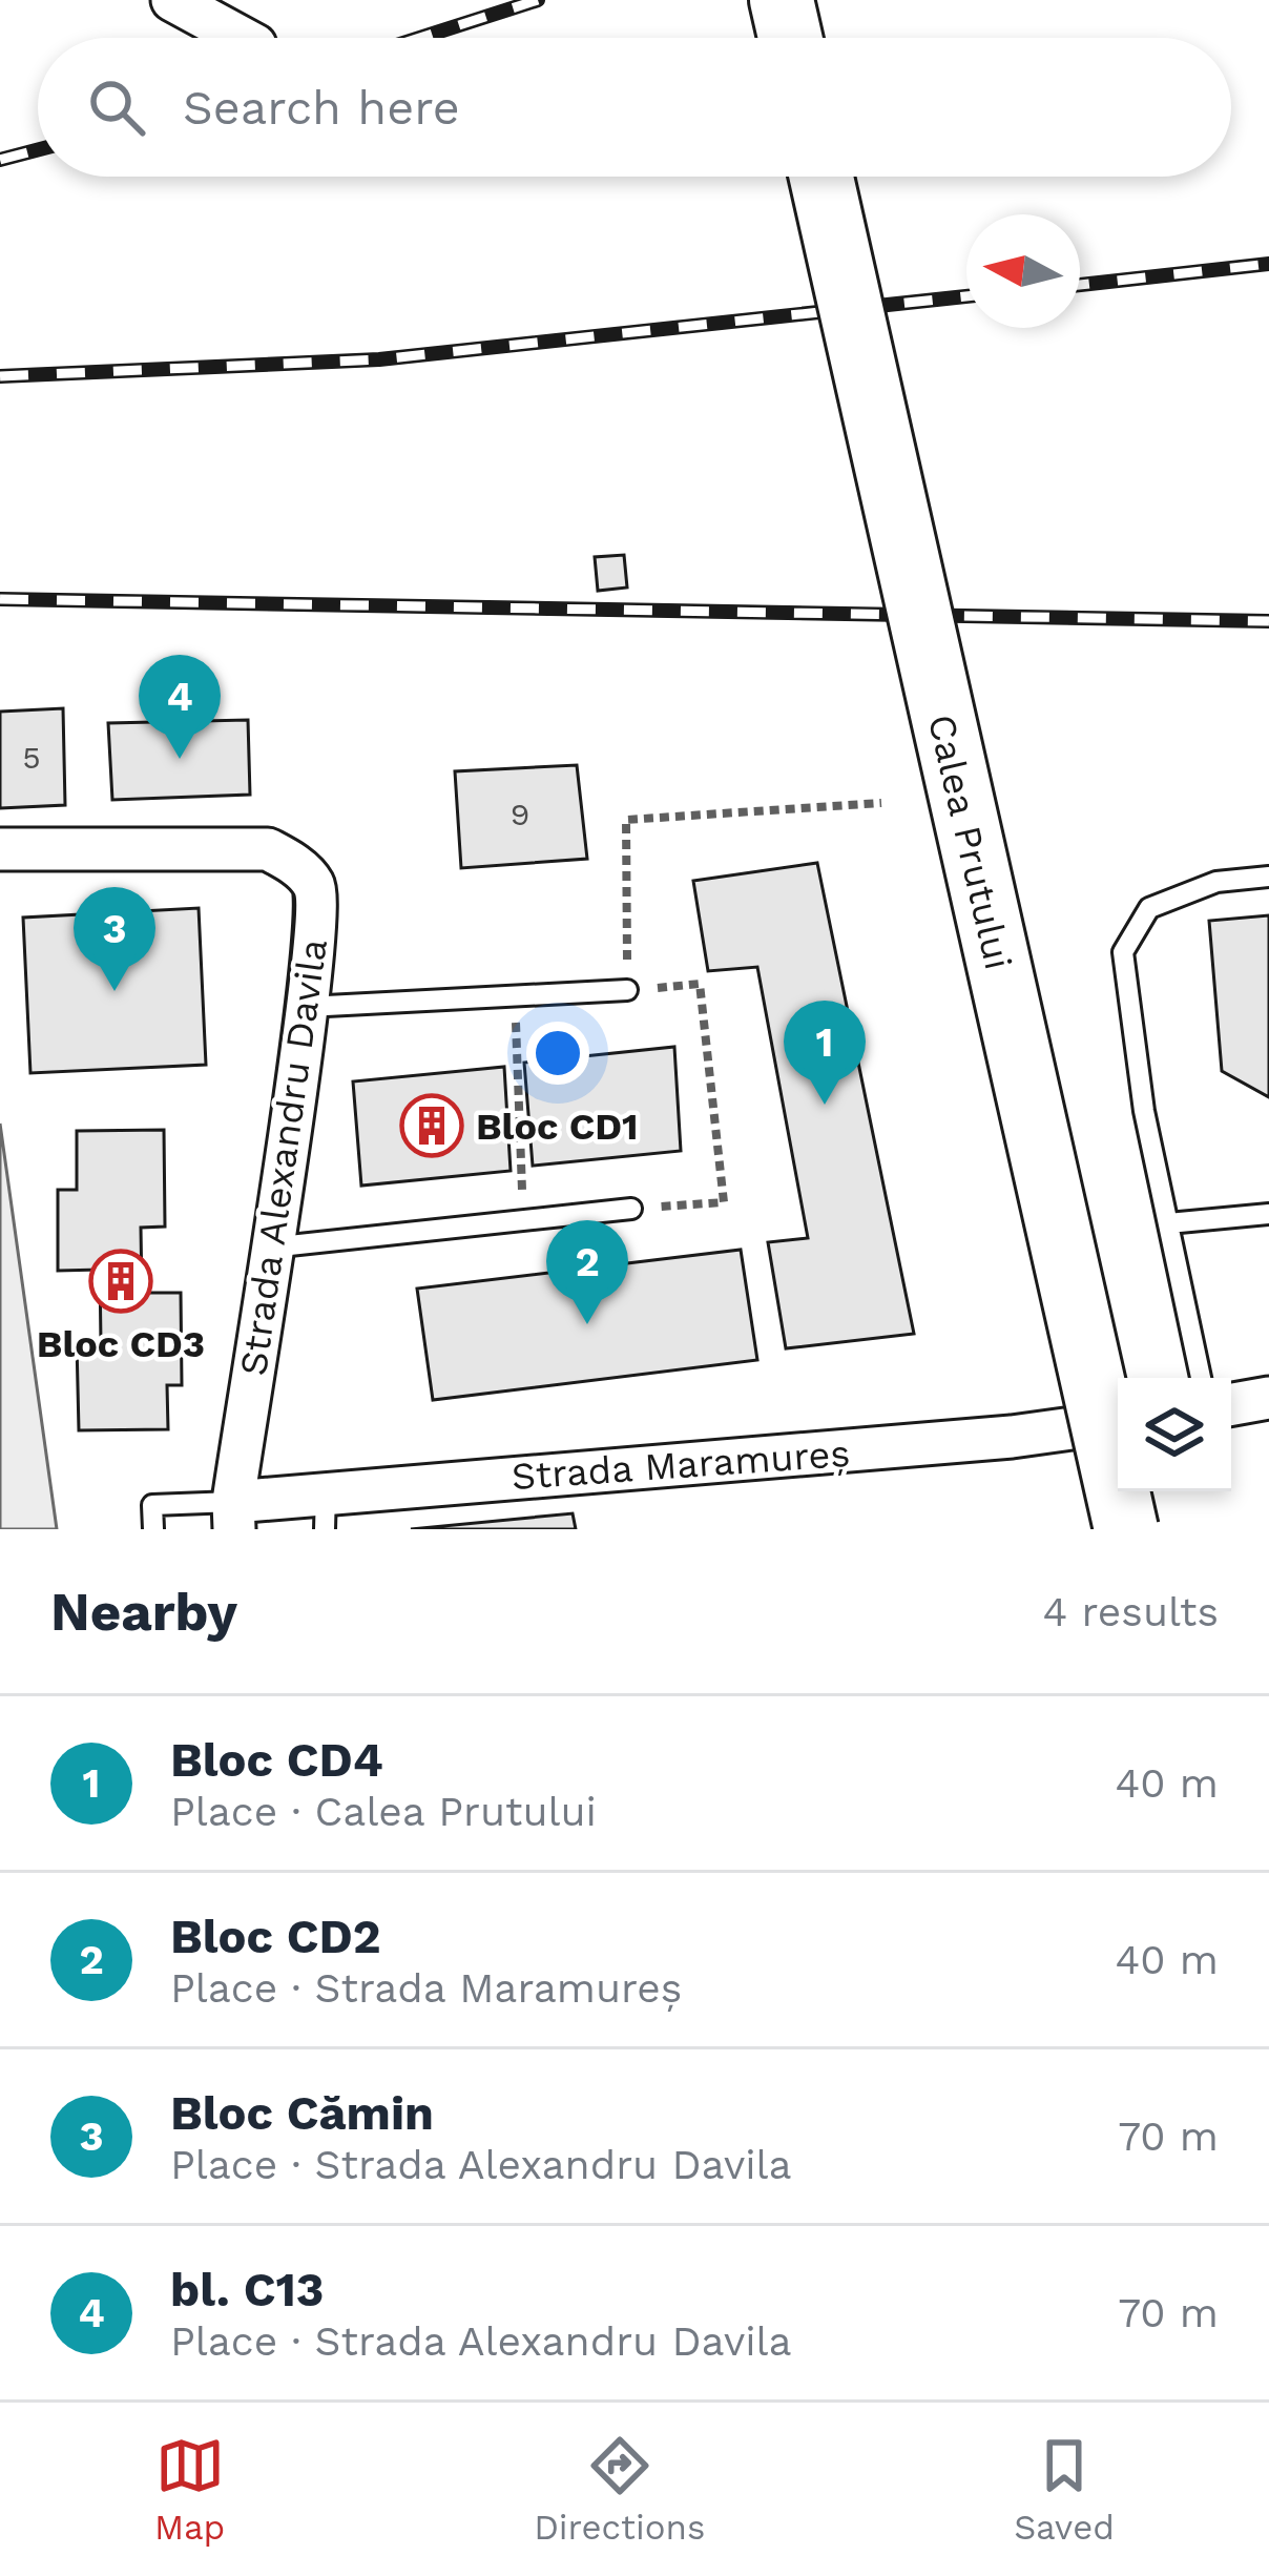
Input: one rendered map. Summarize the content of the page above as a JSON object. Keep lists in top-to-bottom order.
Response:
{
  "streets": {
    "main road": ["Calea Prutului"],
    "street": ["Strada Alexandru Davila", "Strada Maramureș"]
  },
  "crossings": [
    ["Strada Alexandru Davila", "Strada Maramureș"]
  ],
  "places": {
    "building": ["Bloc CD1", "Bloc CD3"]
  },
  "house_numbers": ["5", "9"],
  "north": "left",
  "page": {
    "search": "Search here",
    "pins": [
      "4",
      "3",
      "1",
      "2"
    ],
    "heading": ["Nearby", "4 results"],
    "list": [
      {
        "mark": "1",
        "name": "Bloc CD4",
        "note": "Place · Calea Prutului",
        "value": "40 m"
      },
      {
        "mark": "2",
        "name": "Bloc CD2",
        "note": "Place · Strada Maramureș",
        "value": "40 m"
      },
      {
        "mark": "3",
        "name": "Bloc Cămin",
        "note": "Place · Strada Alexandru Davila",
        "value": "70 m"
      },
      {
        "mark": "4",
        "name": "bl. C13",
        "note": "Place · Strada Alexandru Davila",
        "value": "70 m"
      }
    ],
    "nav": ["Map", "Directions", "Saved"]
  }
}
